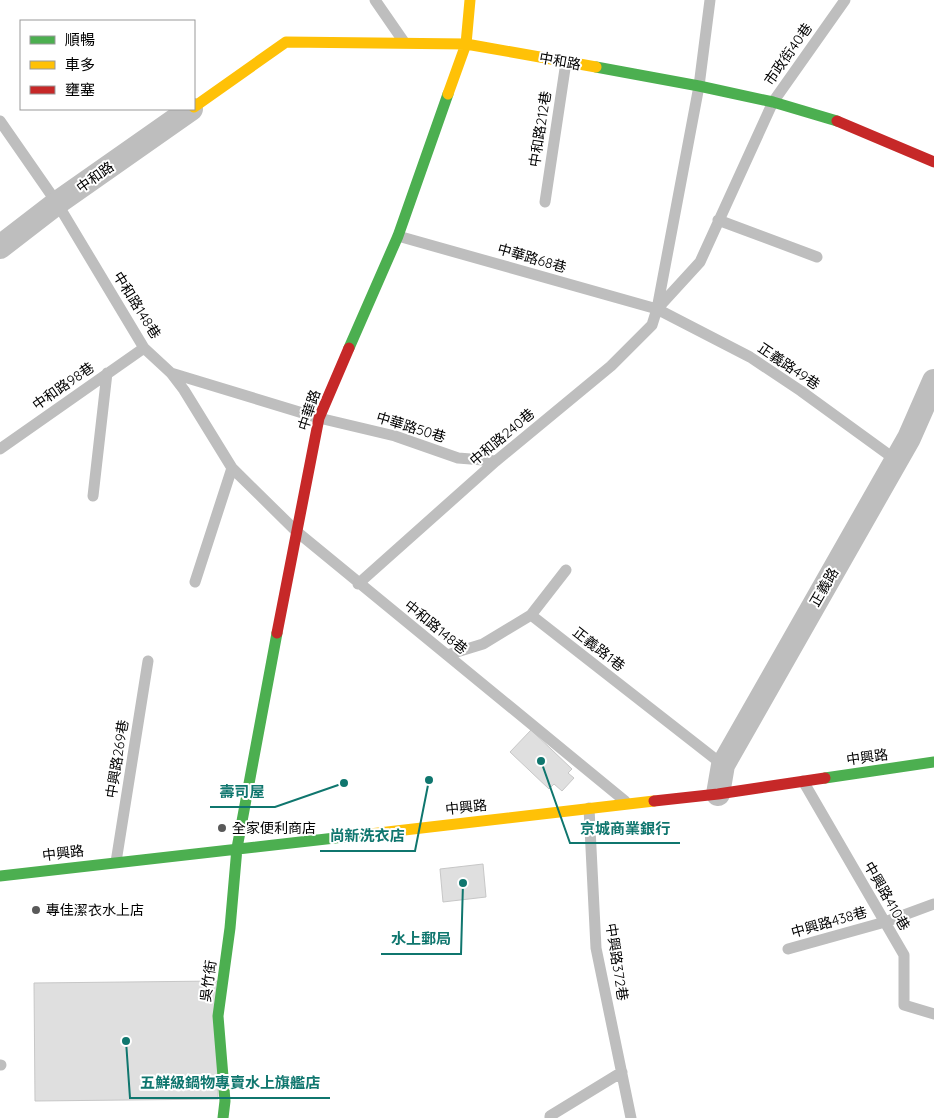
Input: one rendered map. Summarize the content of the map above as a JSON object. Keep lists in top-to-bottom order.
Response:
{
  "streets": {
    "street": [
      "中和路",
      "中華路",
      "正義路",
      "中興路",
      "吳竹街"
    ],
    "lane": [
      "市政街40巷",
      "中和路212巷",
      "中華路68巷",
      "中和路148巷",
      "正義路49巷",
      "中和路98巷",
      "中華路50巷",
      "中和路240巷",
      "正義路1巷",
      "中興路269巷",
      "中興路410巷",
      "中興路438巷",
      "中興路372巷"
    ]
  },
  "crossings": [
    ["市政街40巷", "中和路"],
    ["市政街40巷", "中和路240巷"],
    ["中和路", "中和路212巷"],
    ["中和路", "中和路148巷"],
    ["中和路", "中華路"],
    ["中和路", "中和路240巷"],
    ["中華路68巷", "正義路49巷"],
    ["中華路68巷", "中華路"],
    ["中華路68巷", "中和路240巷"],
    ["中和路148巷", "中和路98巷"],
    ["中和路148巷", "中華路"],
    ["中和路148巷", "中華路50巷"],
    ["中和路148巷", "中和路240巷"],
    ["中和路148巷", "中興路"],
    ["正義路49巷", "中和路240巷"],
    ["正義路49巷", "正義路"],
    ["中華路", "中華路50巷"],
    ["中華路", "中興路"],
    ["中華路", "吳竹街"],
    ["中華路50巷", "中和路240巷"],
    ["正義路", "正義路1巷"],
    ["正義路", "中興路"],
    ["中興路", "中興路269巷"],
    ["中興路", "中興路410巷"],
    ["中興路", "中興路372巷"],
    ["中興路", "吳竹街"],
    ["中興路410巷", "中興路438巷"]
  ],
  "places": [
    "京城商業銀行",
    "尚新洗衣店",
    "壽司屋",
    "全家便利商店",
    "水上郵局",
    "專佳潔衣水上店",
    "五鮮級鍋物專賣水上旗艦店"
  ],
  "legend": ["順暢", "車多", "壅塞"]
}
